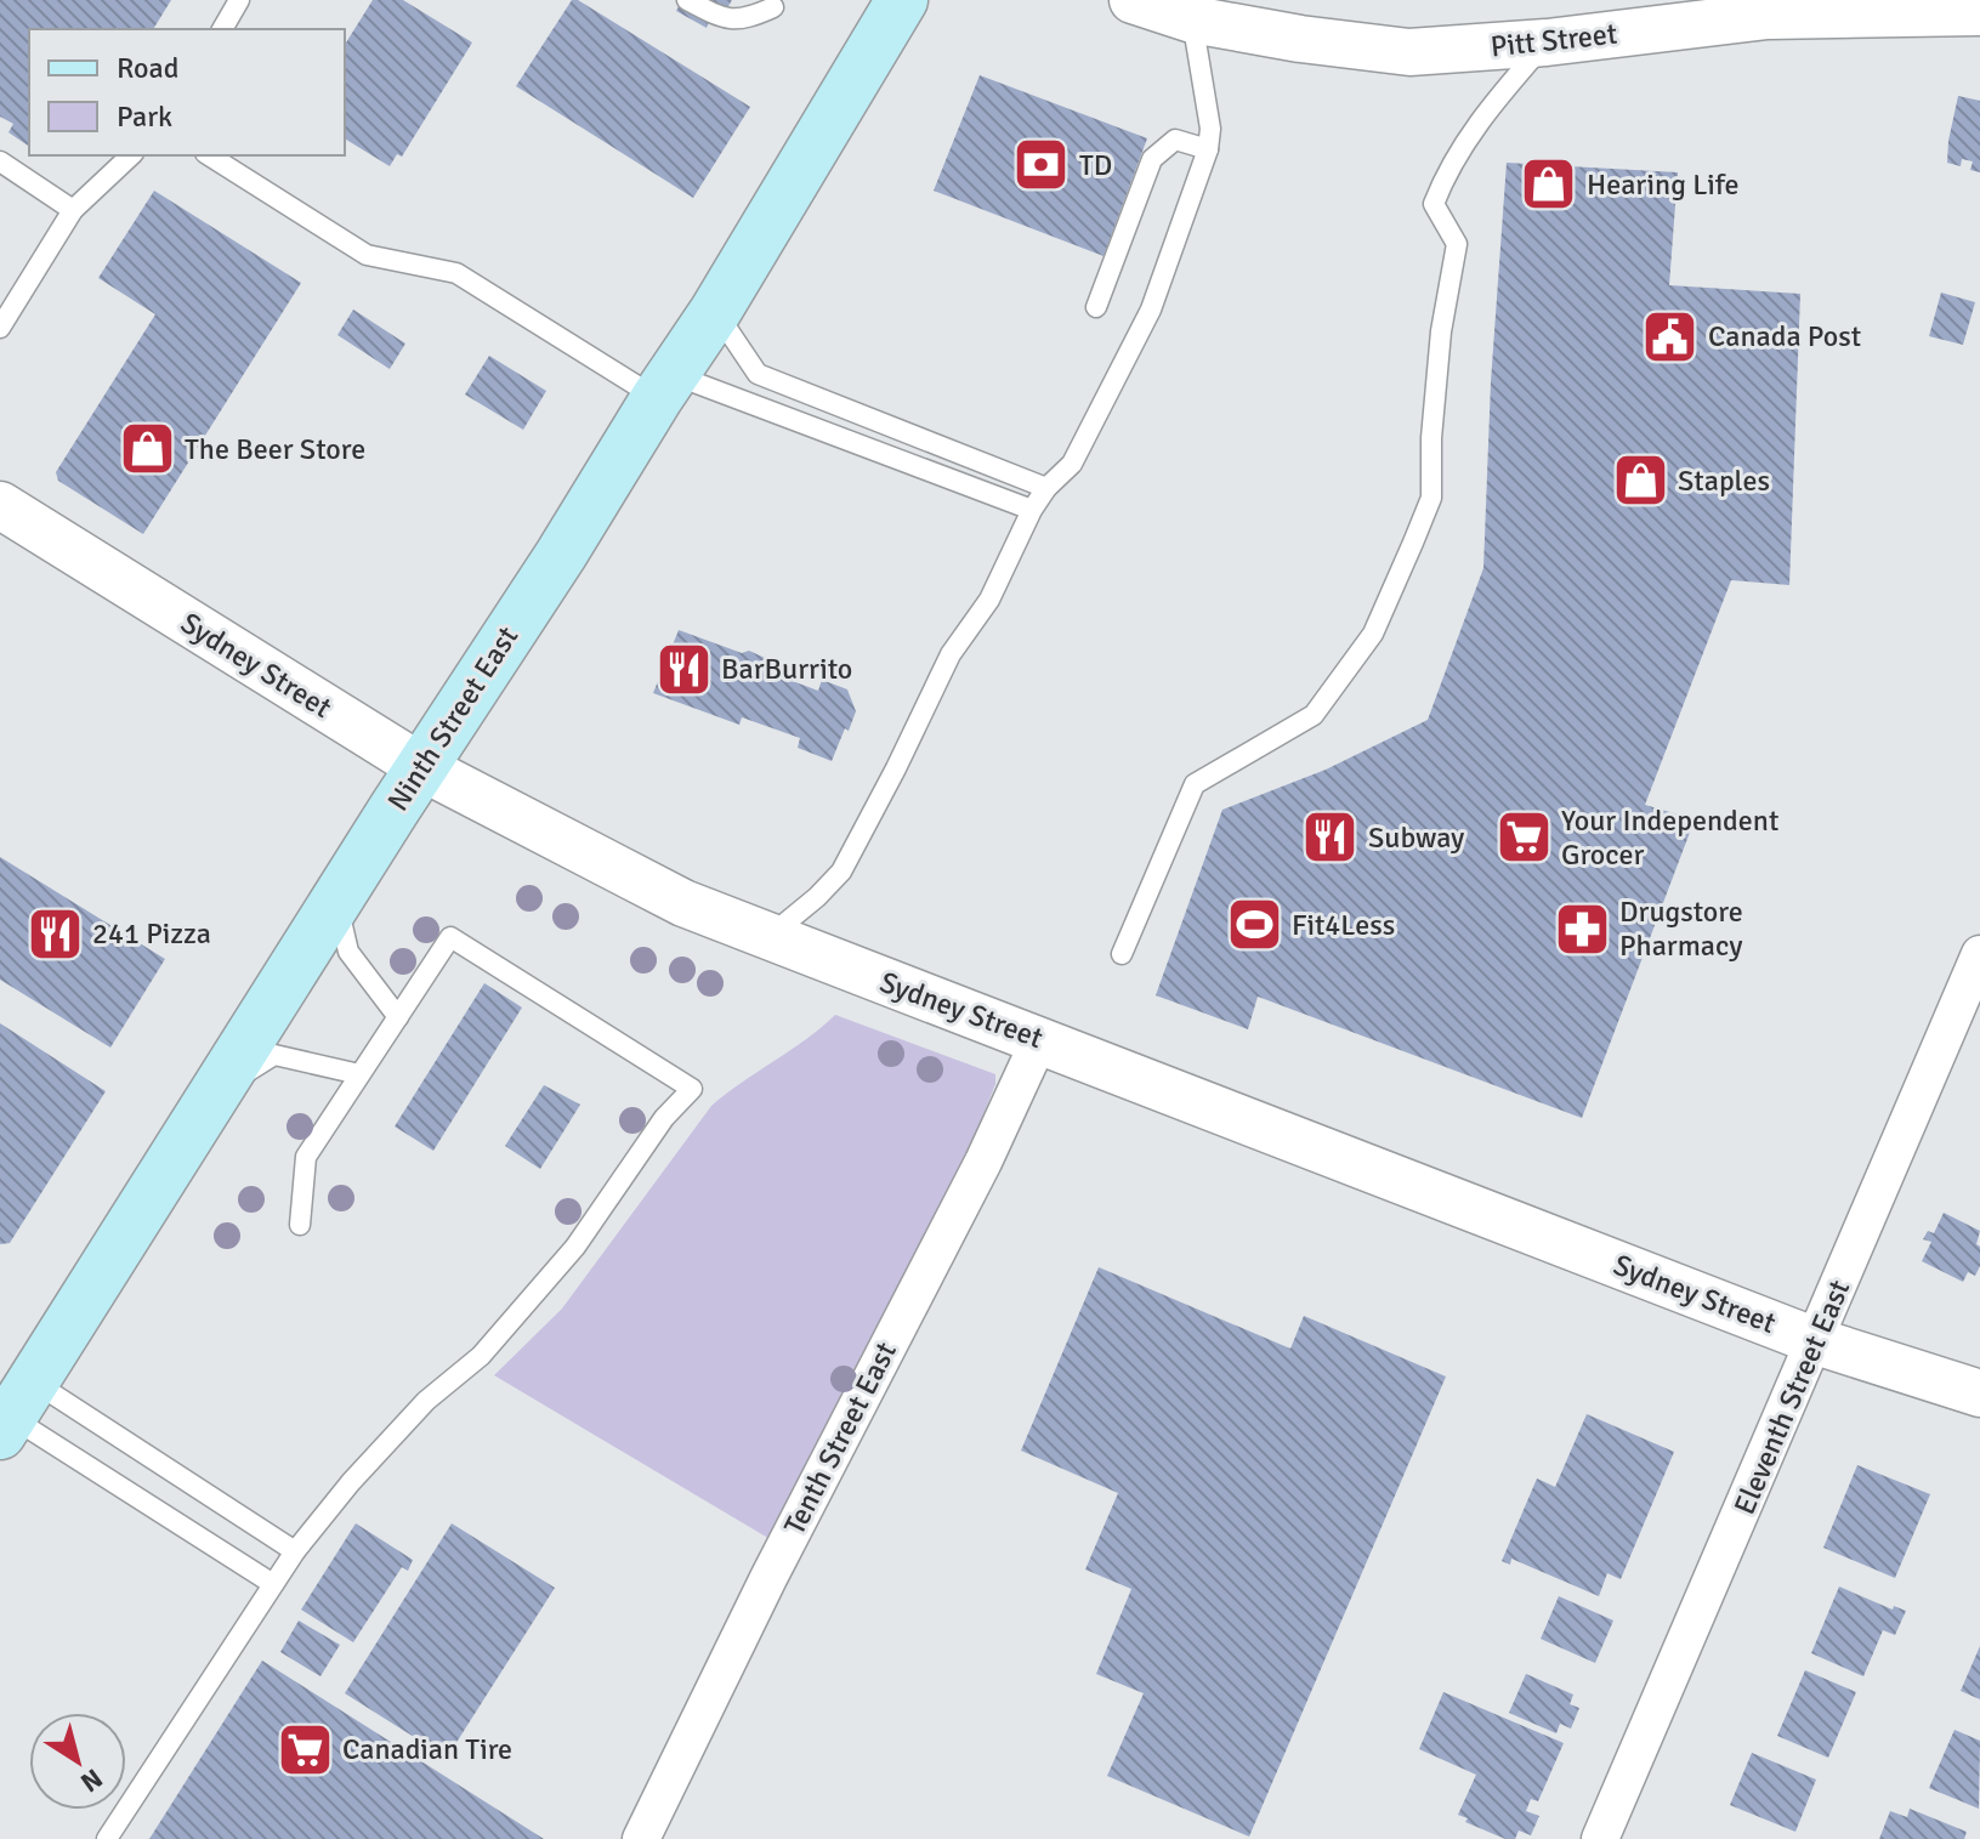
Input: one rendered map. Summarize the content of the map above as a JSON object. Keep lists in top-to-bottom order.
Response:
{
  "streets": {
    "main road": ["Ninth Street East"],
    "street": [
      "Pitt Street",
      "Sydney Street",
      "Eleventh Street East",
      "Tenth Street East"
    ]
  },
  "crossings": [
    ["Sydney Street", "Ninth Street East"],
    ["Sydney Street", "Eleventh Street East"],
    ["Sydney Street", "Tenth Street East"]
  ],
  "places": {
    "bank": ["TD"],
    "shop": ["Hearing Life", "The Beer Store", "Staples"],
    "public building": ["Canada Post"],
    "restaurant": ["BarBurrito", "Subway", "241 Pizza"],
    "supermarket": ["Your Independent Grocer", "Canadian Tire"],
    "sports": ["Fit4Less"],
    "pharmacy": ["Drugstore Pharmacy"]
  },
  "legend": ["Road", "Park"],
  "north": "bottom right"
}
